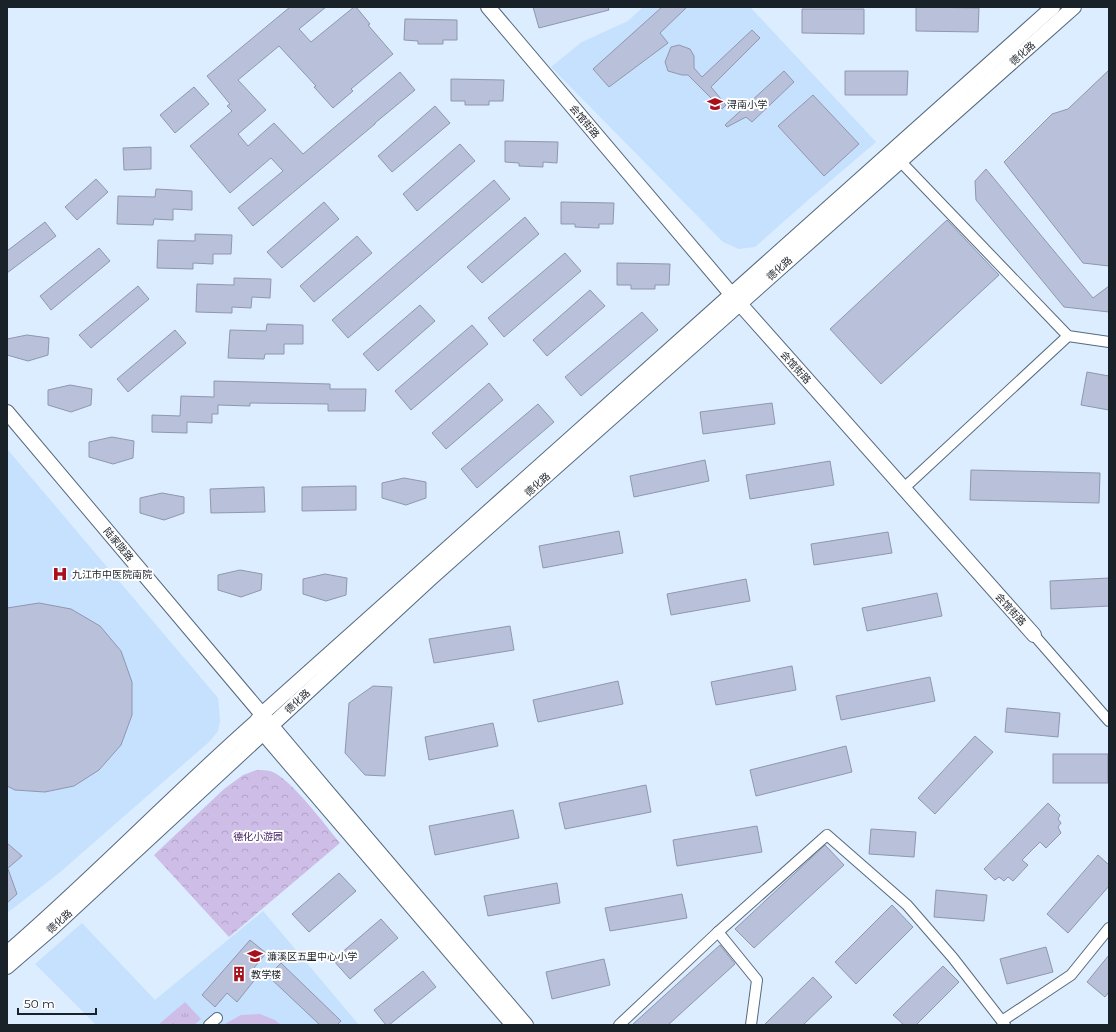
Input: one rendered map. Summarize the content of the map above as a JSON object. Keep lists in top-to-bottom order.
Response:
{
  "streets": {
    "main road": ["德化路", "会馆街路", "陆家陇路"]
  },
  "crossings": [
    ["德化路", "会馆街路"],
    ["德化路", "陆家陇路"]
  ],
  "parks": ["德化小游园"],
  "places": {
    "school or university": ["浔南小学", "濂溪区五里中心小学"],
    "hospital": ["九江市中医院南院"],
    "building": ["教学楼"]
  },
  "scale_bar": "50 m"
}
